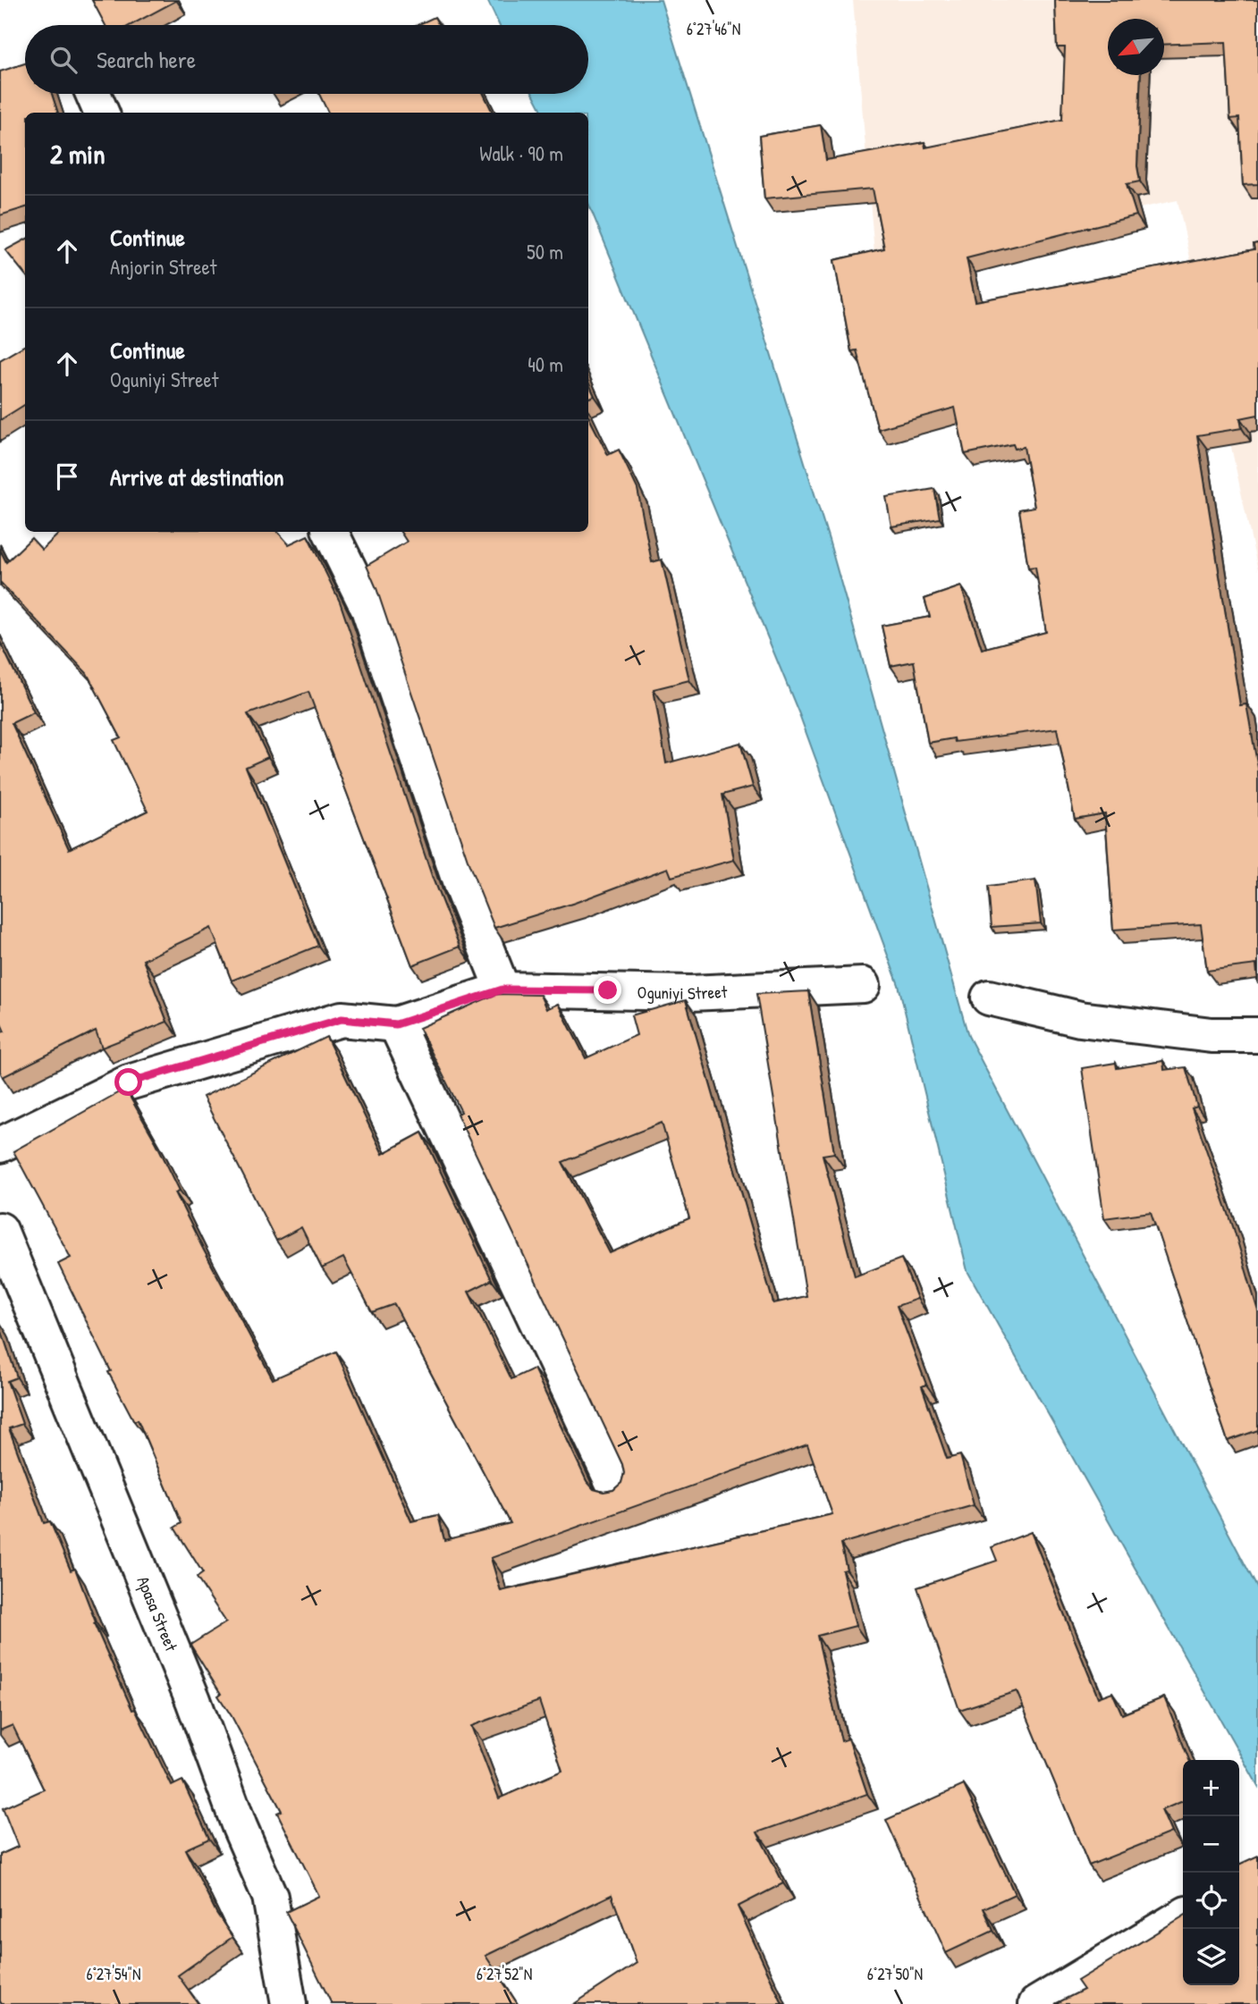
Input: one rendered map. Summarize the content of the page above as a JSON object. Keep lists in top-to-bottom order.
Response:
{
  "streets": {
    "street": ["Oguniyi Street", "Apasa Street"]
  },
  "north": "bottom left",
  "page": {
    "search": "Search here",
    "heading": ["2 min", "Walk · 90 m"],
    "list": [
      ["Continue", "Anjorin Street", "50 m"],
      ["Continue", "Oguniyi Street", "40 m"],
      "Arrive at destination"
    ],
    "map_buttons": ["+", "−"]
  },
  "coordinates": [
    "6°27'46\"N",
    "6°27'54\"N",
    "6°27'52\"N",
    "6°27'50\"N"
  ]
}
